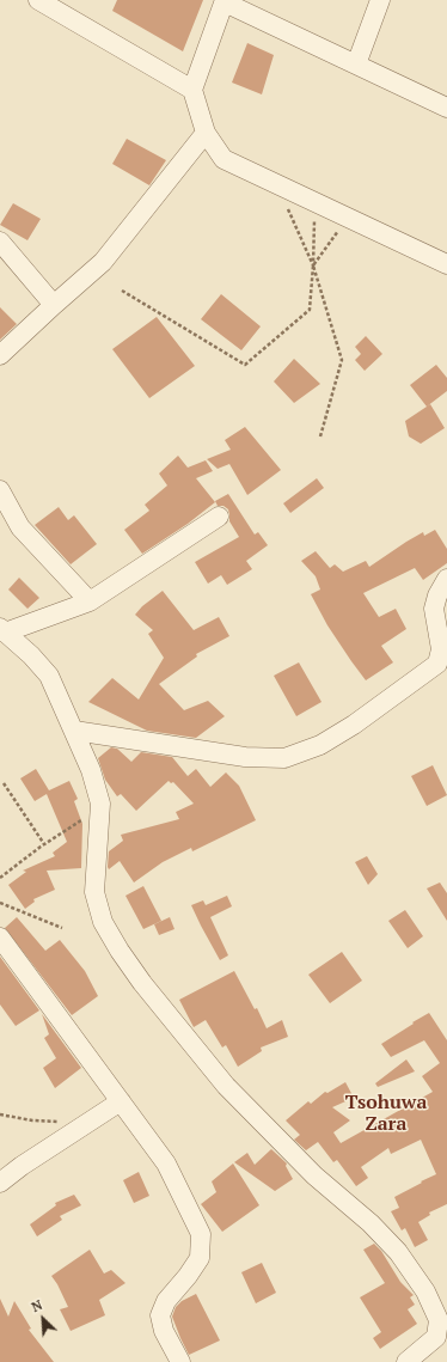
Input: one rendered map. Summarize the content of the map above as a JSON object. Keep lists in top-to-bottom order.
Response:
{
  "districts": ["Tsohuwa Zara"],
  "north": "top left"
}
